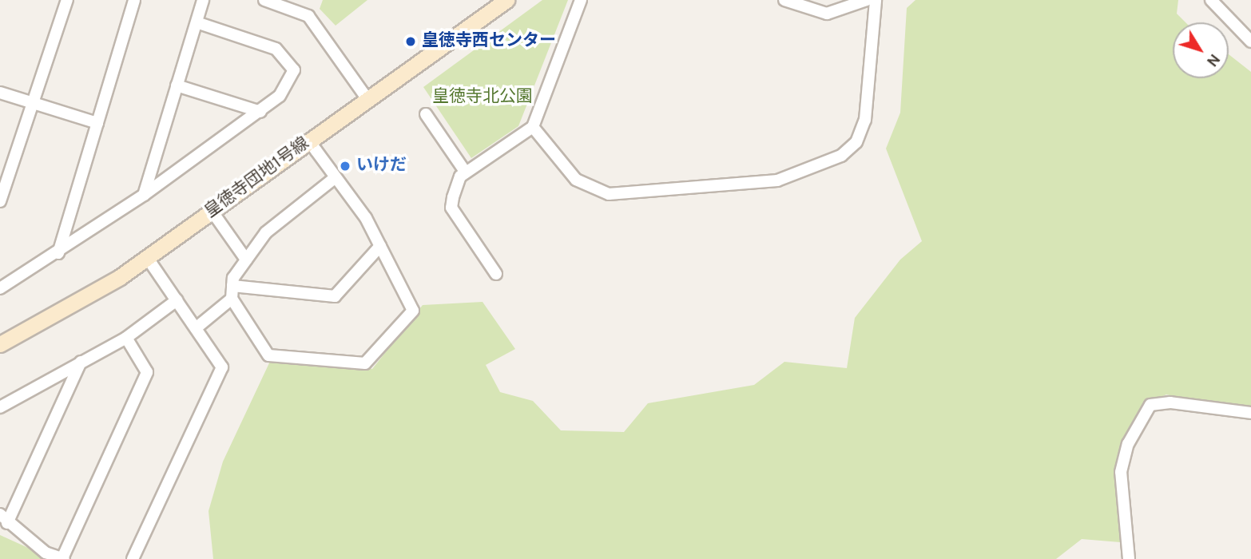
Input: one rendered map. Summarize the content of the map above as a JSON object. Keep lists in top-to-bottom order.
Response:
{
  "streets": {
    "street": ["皇徳寺団地1号線"]
  },
  "parks": ["皇徳寺北公園"],
  "places": ["皇徳寺西センター", "いけだ"],
  "north": "bottom right"
}
